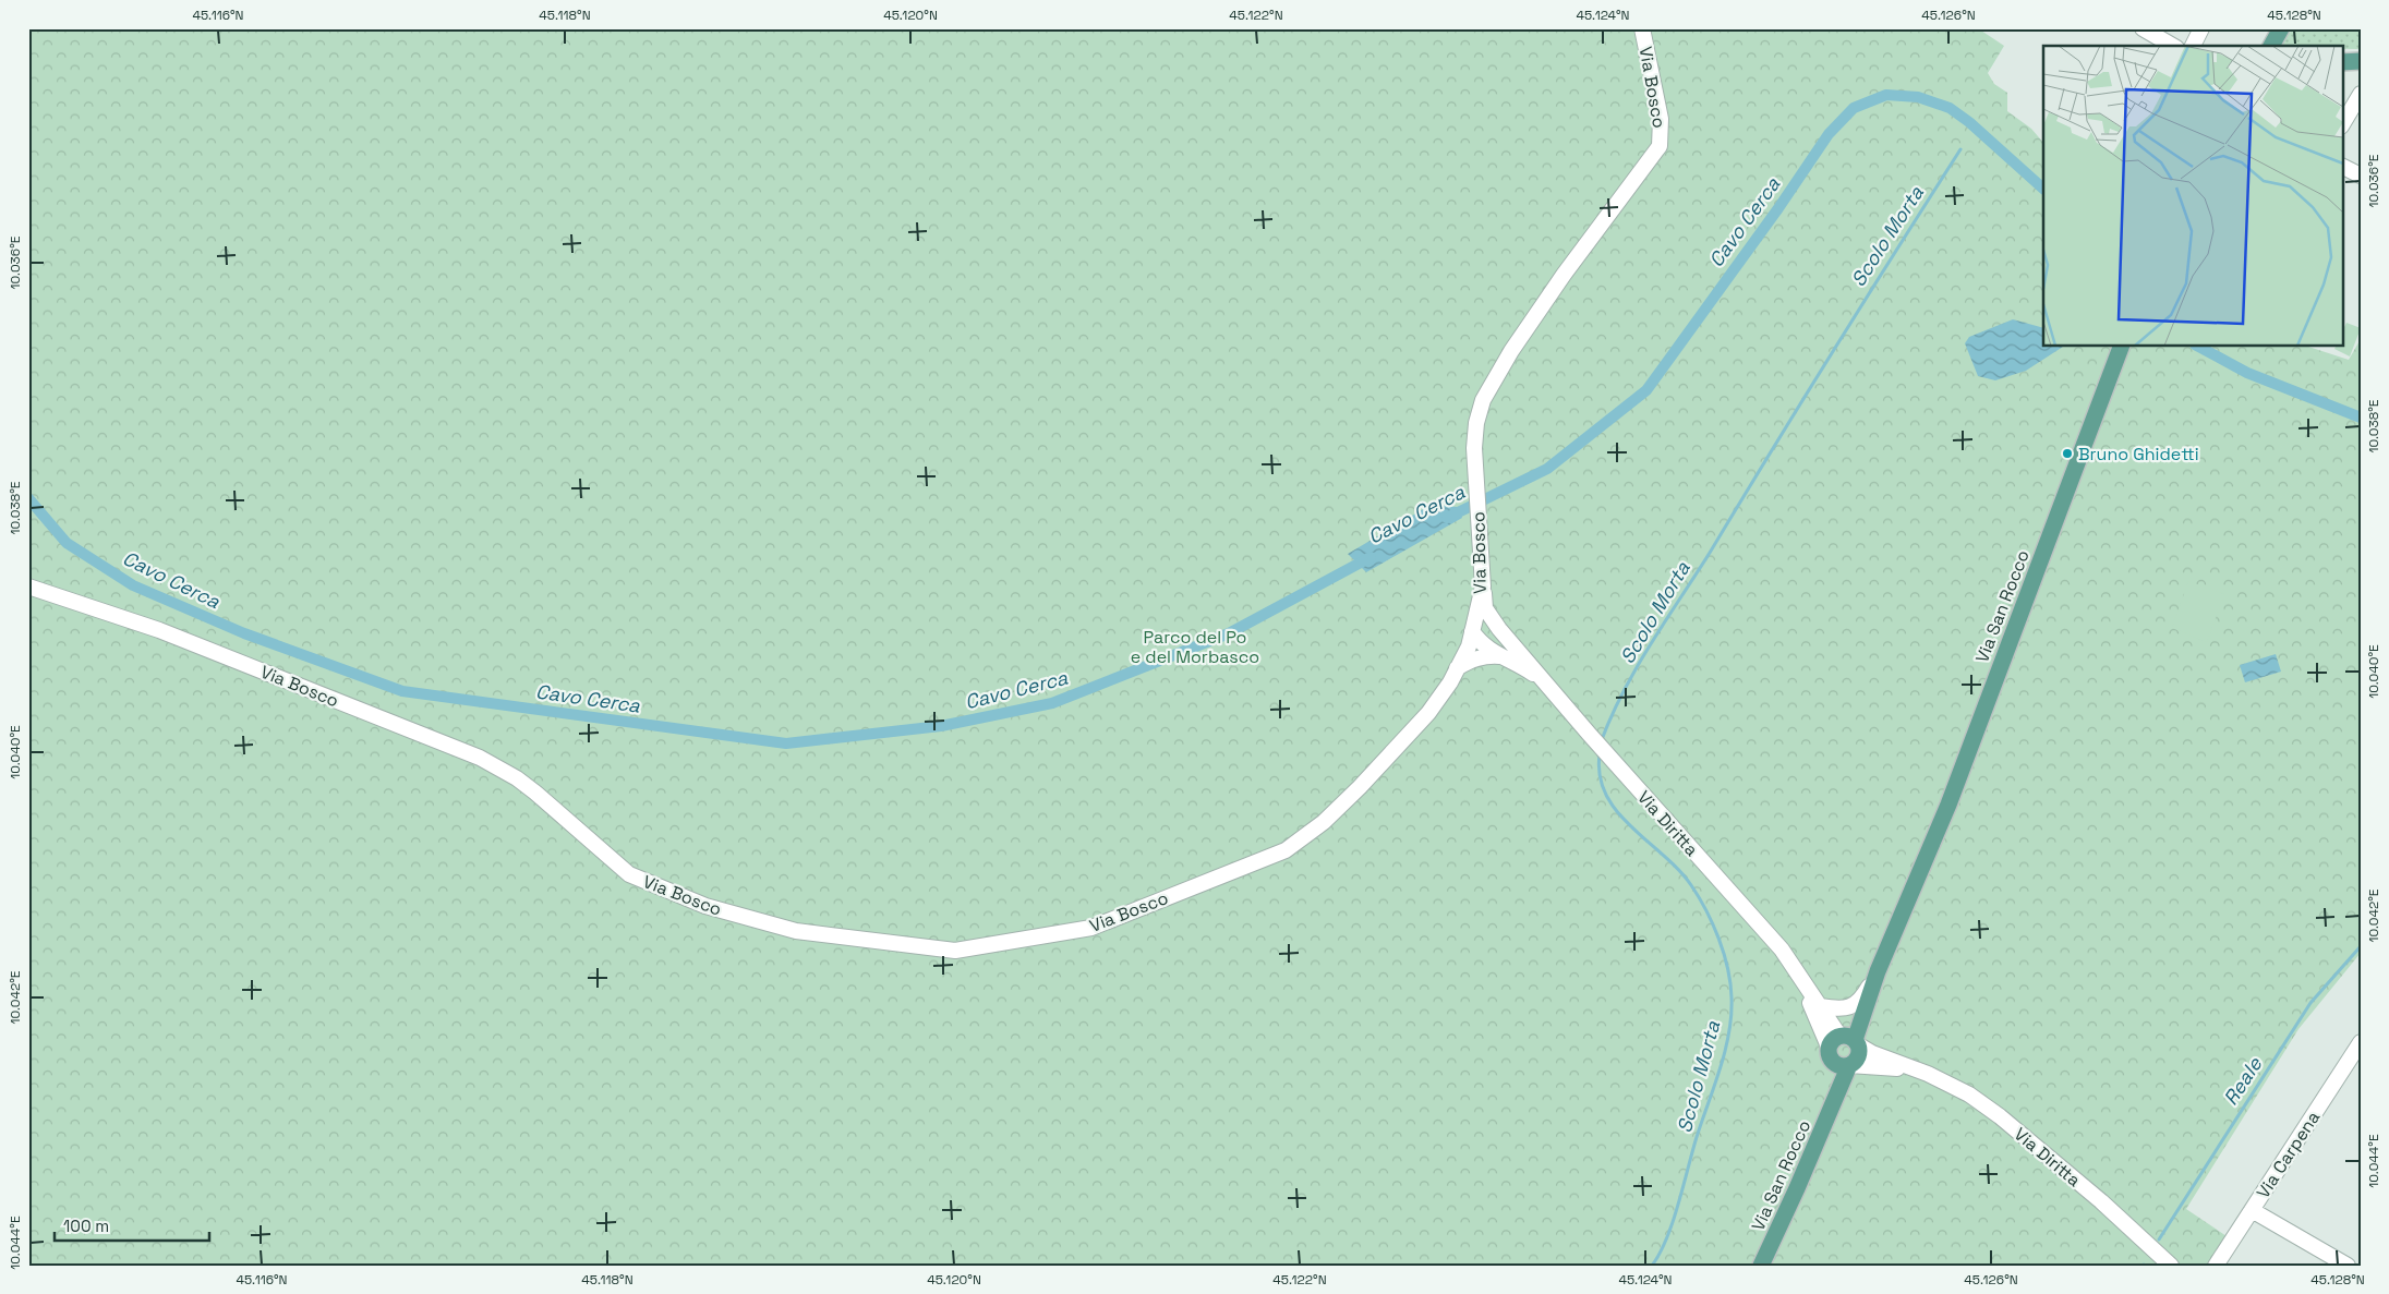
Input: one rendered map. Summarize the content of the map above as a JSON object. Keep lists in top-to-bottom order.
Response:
{
  "streets": {
    "main road": ["Via San Rocco"],
    "street": ["Via Bosco", "Via Diritta", "Via Carpena"]
  },
  "crossings": [
    ["Via Bosco", "Via Diritta"],
    ["Via San Rocco", "Via Diritta"]
  ],
  "water": ["Cavo Cerca", "Scolo Morta", "Reale"],
  "parks": ["Parco del Po e del Morbasco"],
  "places": ["Bruno Ghidetti"],
  "scale_bar": "100 m",
  "coordinates": [
    "45.116°N",
    "45.118°N",
    "45.120°N",
    "45.122°N",
    "45.124°N",
    "45.126°N",
    "45.128°N",
    "10.036°E",
    "10.038°E",
    "10.040°E",
    "10.042°E",
    "10.044°E"
  ]
}
